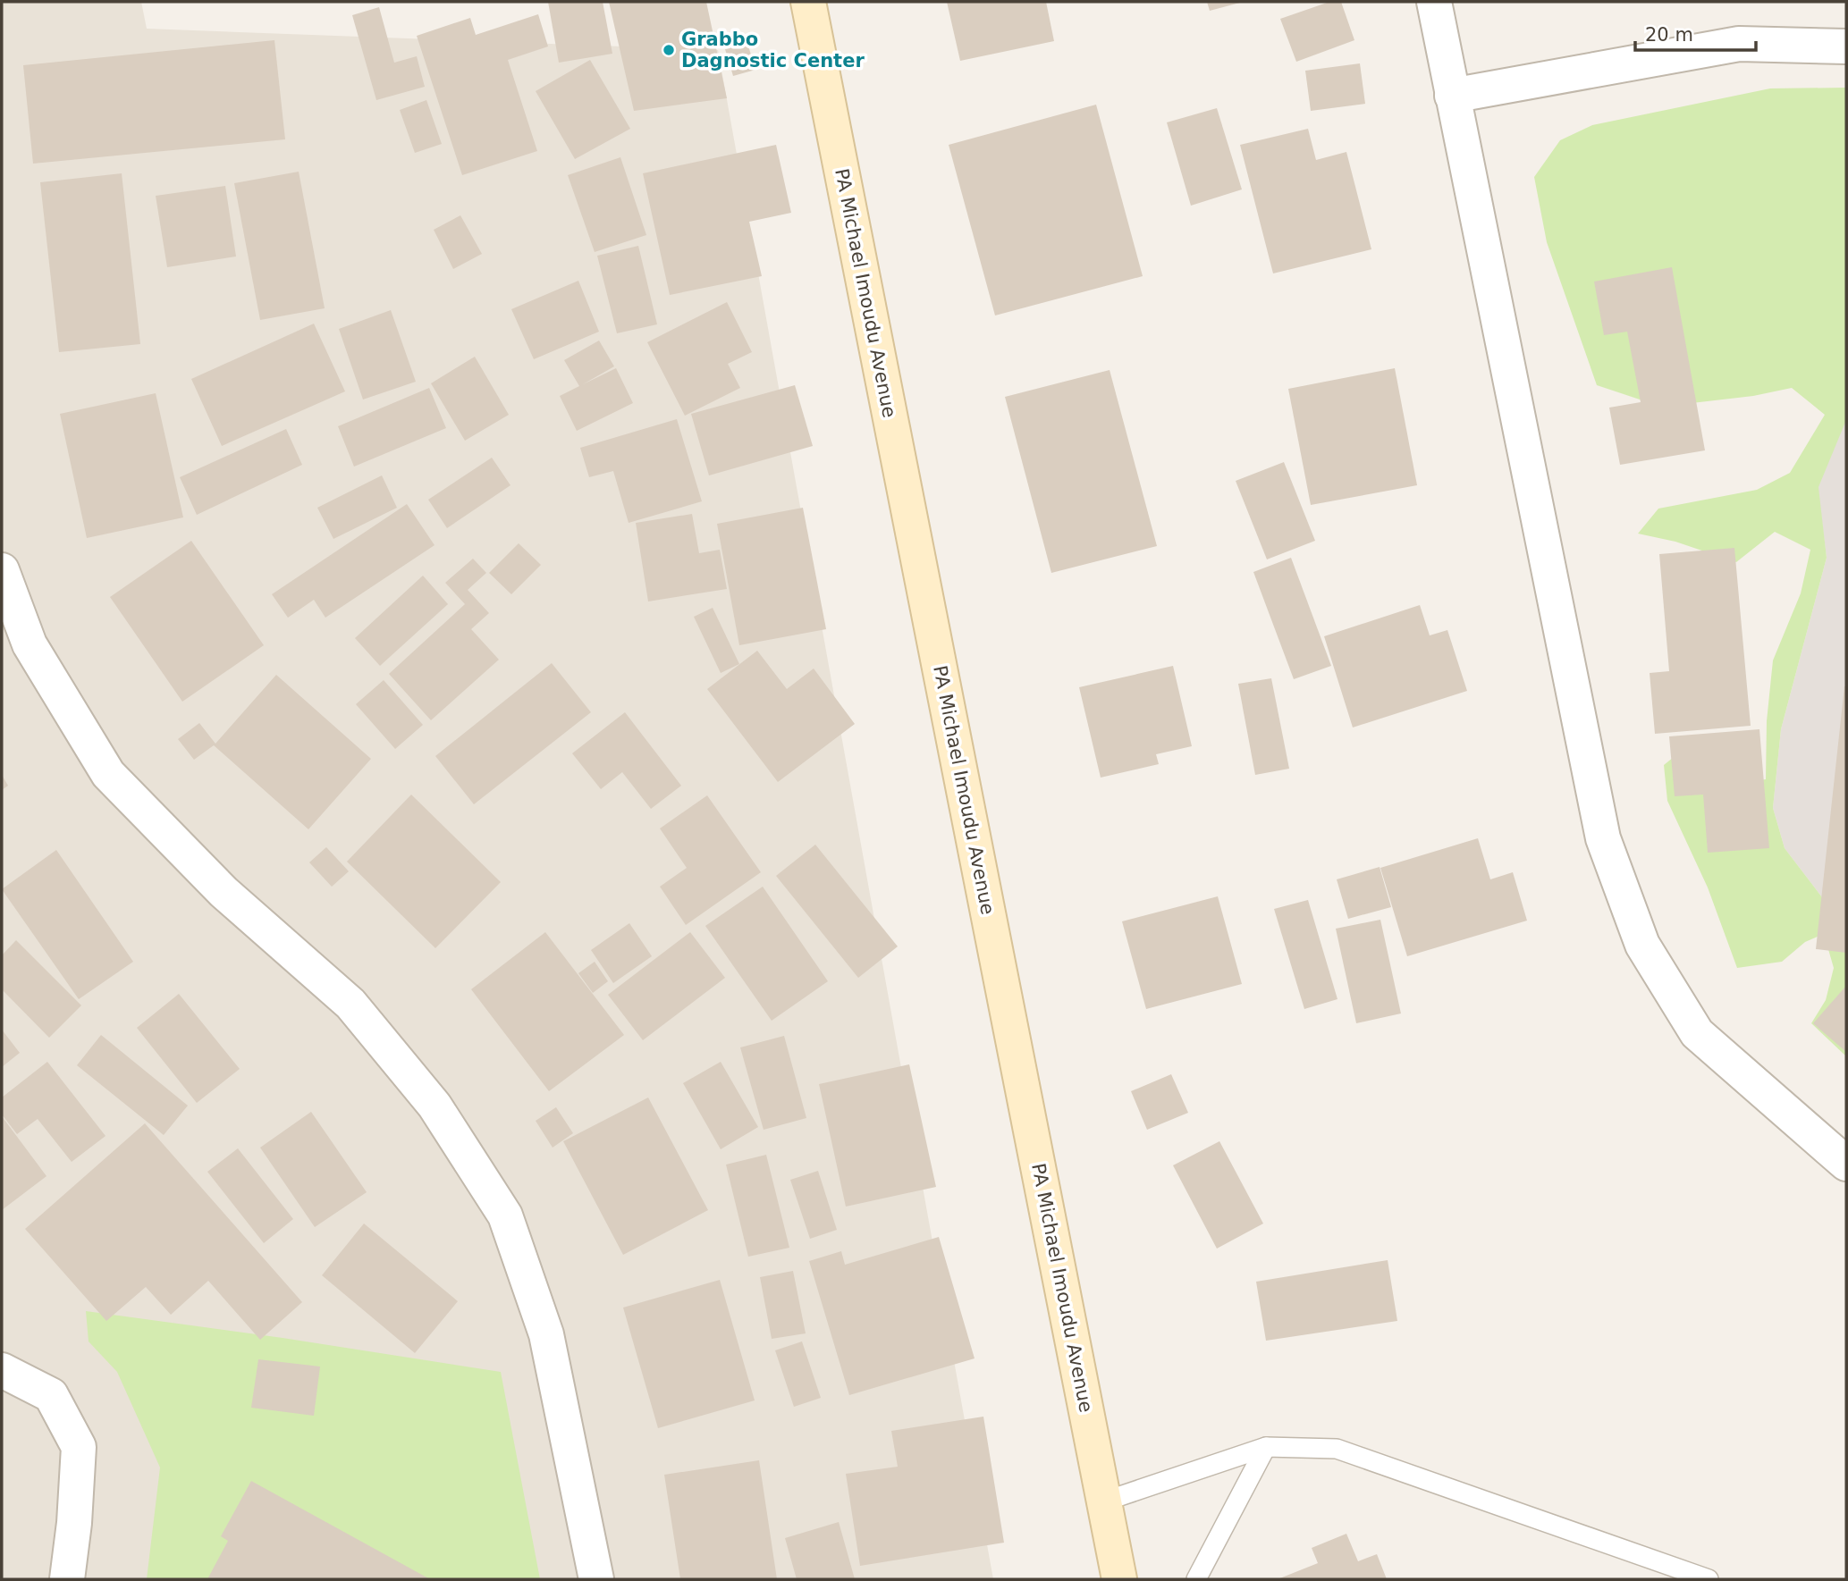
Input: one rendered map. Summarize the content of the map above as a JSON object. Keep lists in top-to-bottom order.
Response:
{
  "streets": {
    "street": ["PA Michael Imoudu Avenue"]
  },
  "places": ["Grabbo Dagnostic Center"],
  "scale_bar": "20 m"
}
